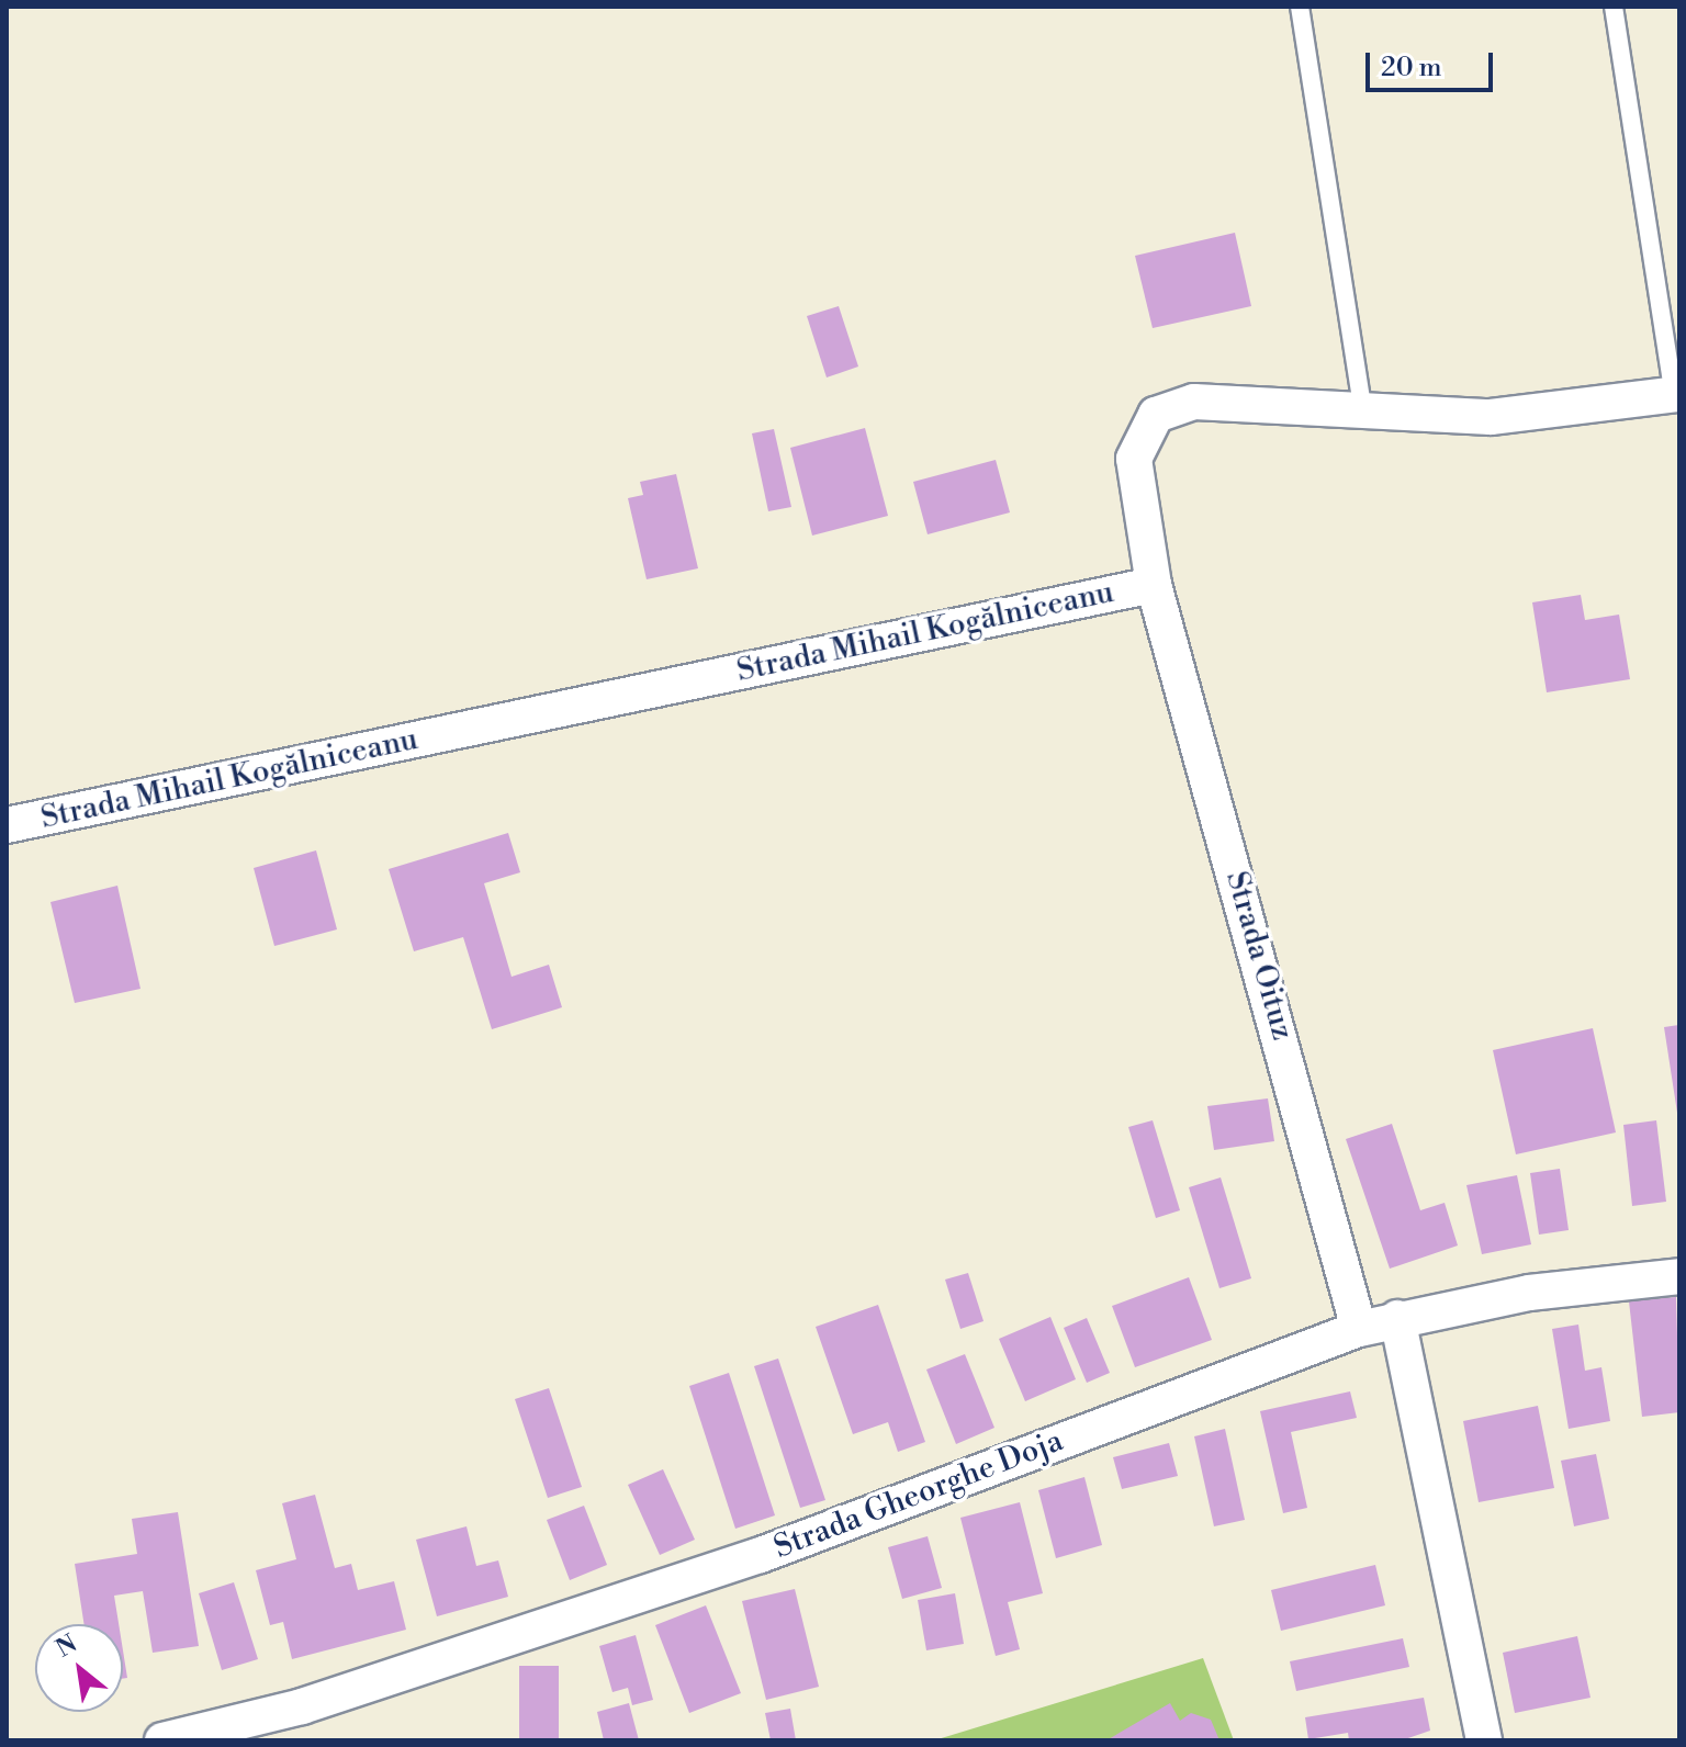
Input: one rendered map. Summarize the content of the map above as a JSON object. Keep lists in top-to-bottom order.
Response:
{
  "streets": {
    "street": ["Strada Mihail Kogălniceanu", "Strada Oituz", "Strada Gheorghe Doja"]
  },
  "crossings": [
    ["Strada Mihail Kogălniceanu", "Strada Oituz"],
    ["Strada Oituz", "Strada Gheorghe Doja"]
  ],
  "scale_bar": "20 m",
  "north": "top left"
}
